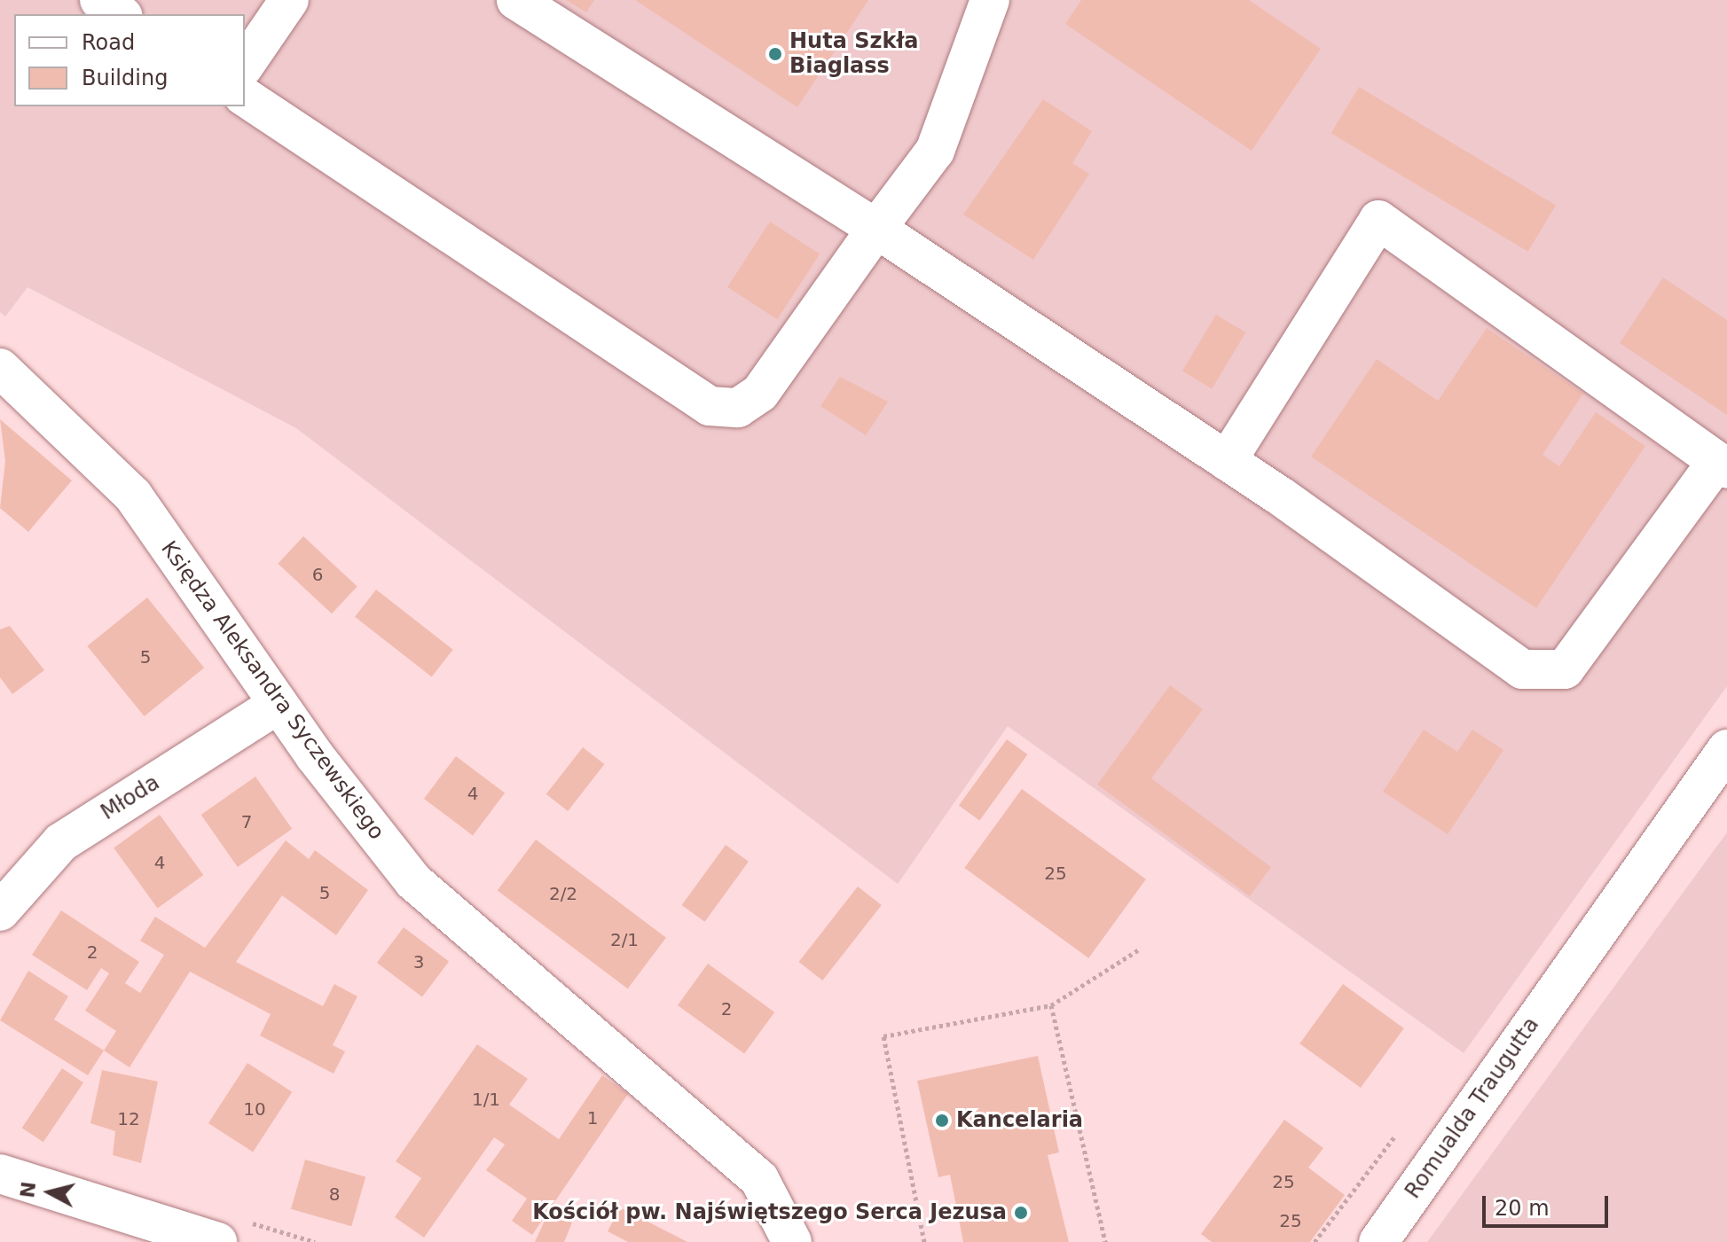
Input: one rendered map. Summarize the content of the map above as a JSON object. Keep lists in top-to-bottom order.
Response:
{
  "streets": {
    "street": ["Księdza Aleksandra Syczewskiego", "Młoda", "Romualda Traugutta"]
  },
  "crossings": [
    ["Księdza Aleksandra Syczewskiego", "Młoda"]
  ],
  "places": ["Huta Szkła Biaglass", "Kancelaria", "Kościół pw. Najświętszego Serca Jezusa"],
  "house_numbers": [
    "6",
    "5",
    "4",
    "7",
    "4",
    "25",
    "5",
    "2/2",
    "2/1",
    "2",
    "3",
    "2",
    "1/1",
    "10",
    "1",
    "12",
    "25",
    "8",
    "25"
  ],
  "legend": ["Road", "Building"],
  "scale_bar": "20 m",
  "north": "left"
}
